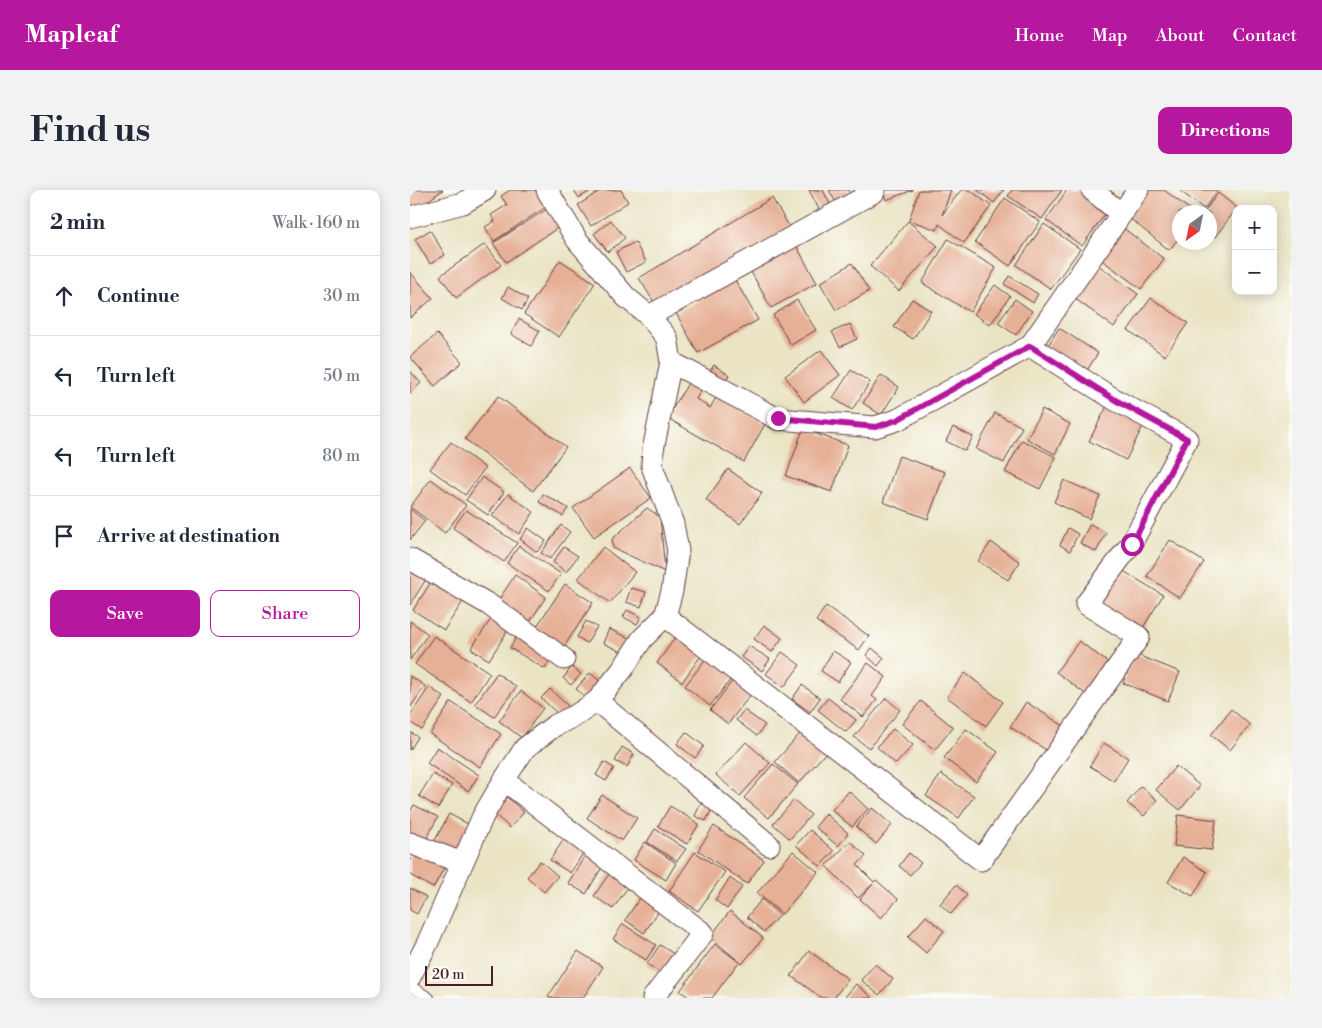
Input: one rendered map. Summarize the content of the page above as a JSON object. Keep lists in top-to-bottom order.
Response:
{
  "scale_bar": "20 m",
  "north": "bottom left",
  "page": {
    "header": "Mapleaf",
    "nav": [
      "Home",
      "Map",
      "About",
      "Contact"
    ],
    "buttons": [
      "Directions",
      ["Save", "Share"]
    ],
    "title": "Find us",
    "heading": ["2 min", "Walk · 160 m"],
    "map_buttons": ["+", "−"],
    "list": [
      ["Continue", "30 m"],
      ["Turn left", "50 m"],
      ["Turn left", "80 m"],
      "Arrive at destination"
    ],
    "scale": "20 m"
  }
}
